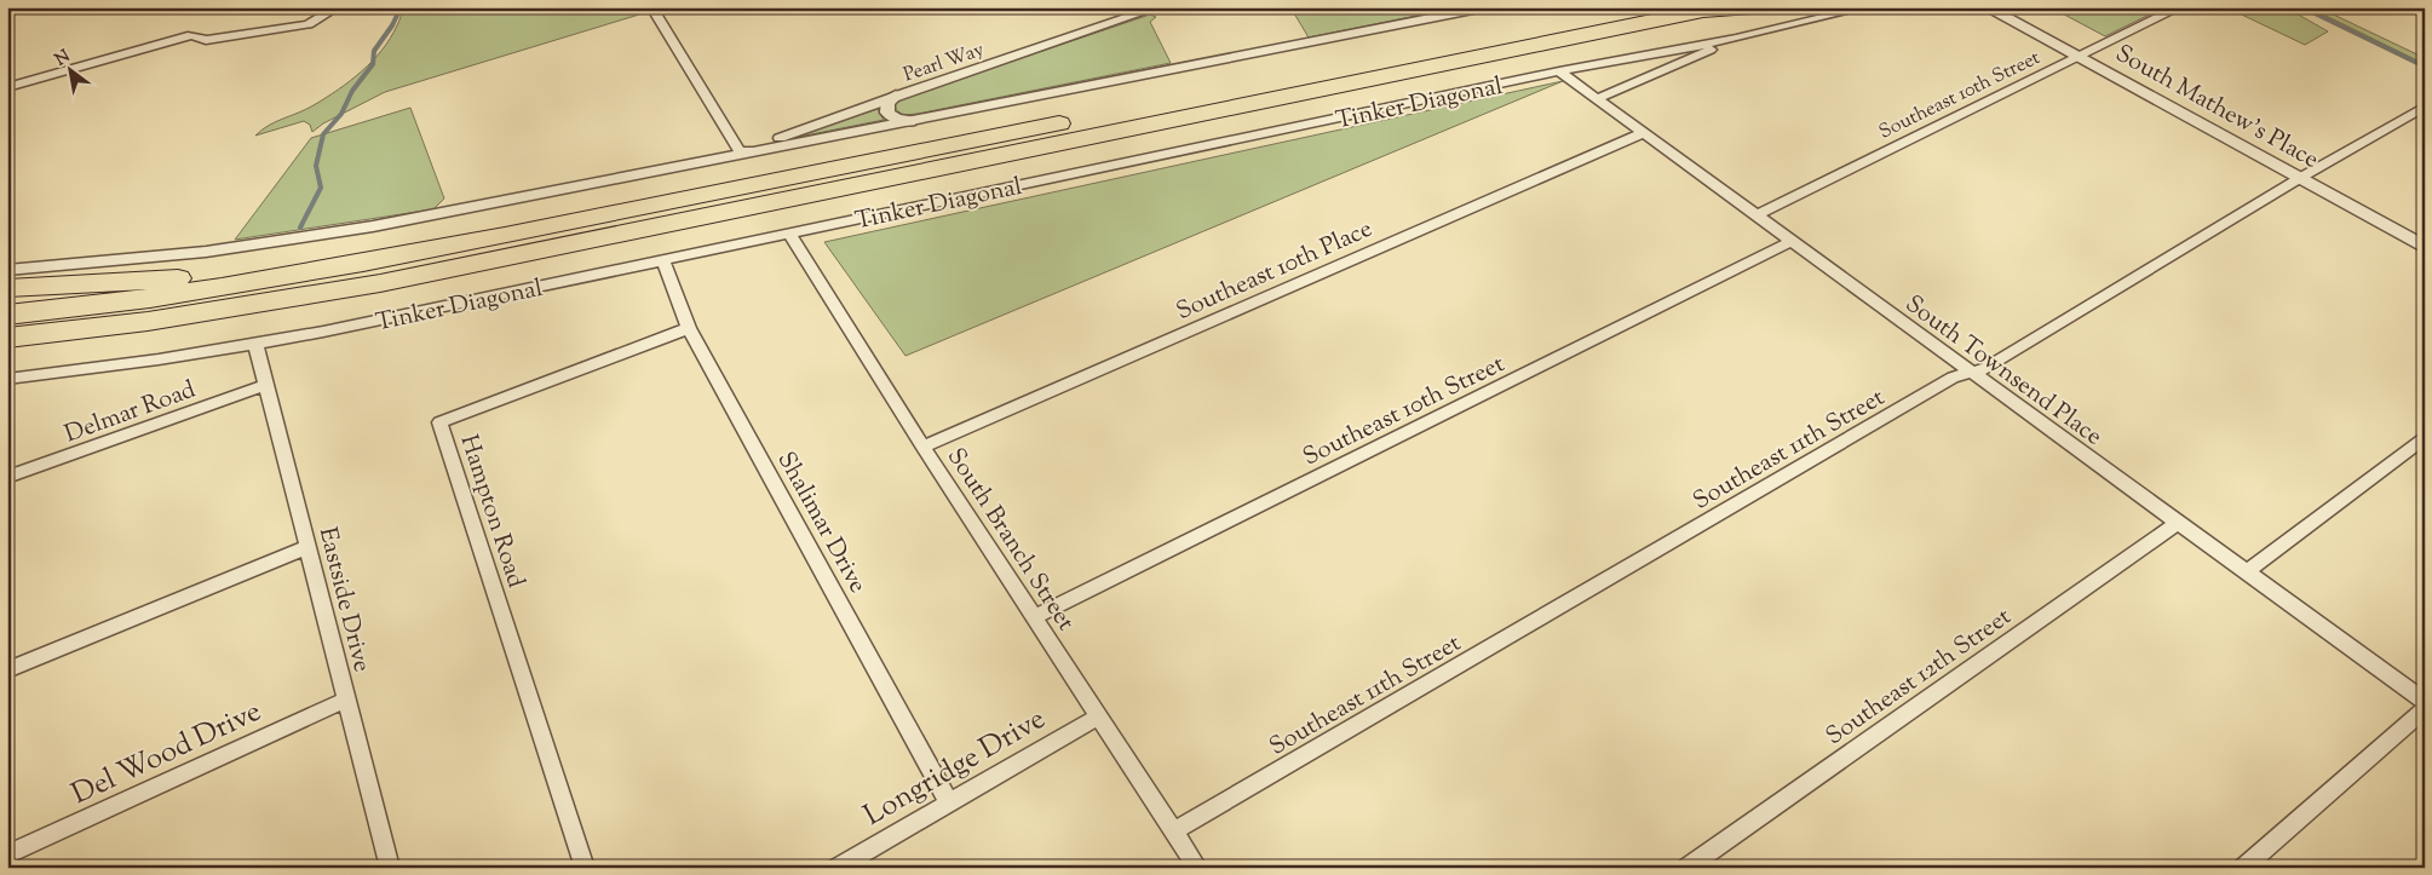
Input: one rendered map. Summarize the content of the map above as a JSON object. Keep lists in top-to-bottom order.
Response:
{
  "streets": {
    "highway": ["Tinker Diagonal"],
    "street": [
      "Pearl Way",
      "Southeast 10th Street",
      "South Mathew's Place",
      "Southeast 10th Place",
      "South Townsend Place",
      "Delmar Road",
      "Southeast 11th Street",
      "Hampton Road",
      "Shalimar Drive",
      "South Branch Street",
      "Eastside Drive",
      "Southeast 12th Street",
      "Del Wood Drive",
      "Longridge Drive"
    ]
  },
  "crossings": [
    ["Southeast 10th Street", "South Mathew's Place"],
    ["Southeast 10th Street", "South Townsend Place"],
    ["Southeast 10th Street", "South Branch Street"],
    ["Tinker Diagonal", "South Townsend Place"],
    ["Tinker Diagonal", "Shalimar Drive"],
    ["Tinker Diagonal", "South Branch Street"],
    ["Tinker Diagonal", "Eastside Drive"],
    ["South Mathew's Place", "Southeast 11th Street"],
    ["Southeast 10th Place", "South Townsend Place"],
    ["Southeast 10th Place", "South Branch Street"],
    ["South Townsend Place", "Southeast 11th Street"],
    ["South Townsend Place", "Southeast 12th Street"],
    ["Delmar Road", "Eastside Drive"],
    ["Southeast 11th Street", "South Branch Street"],
    ["Hampton Road", "Shalimar Drive"],
    ["Shalimar Drive", "Longridge Drive"],
    ["South Branch Street", "Longridge Drive"],
    ["Eastside Drive", "Del Wood Drive"]
  ],
  "north": "top left"
}
